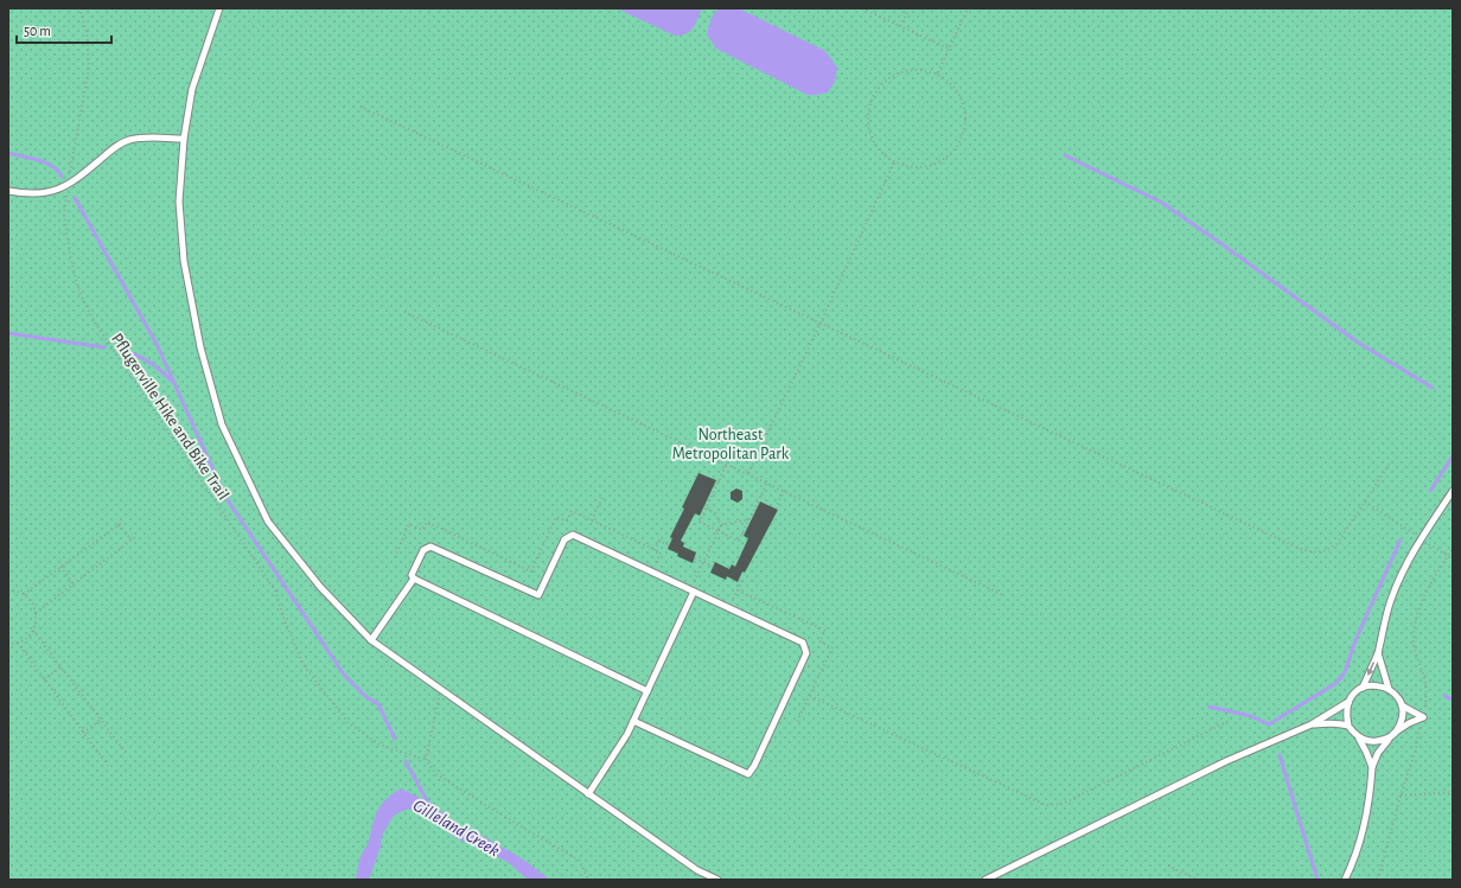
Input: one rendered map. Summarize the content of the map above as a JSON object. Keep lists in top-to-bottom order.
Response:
{
  "streets": {
    "path": ["Pflugerville Hike and Bike Trail"]
  },
  "water": ["Gilleland Creek"],
  "parks": ["Northeast Metropolitan Park"],
  "scale_bar": "50 m"
}
